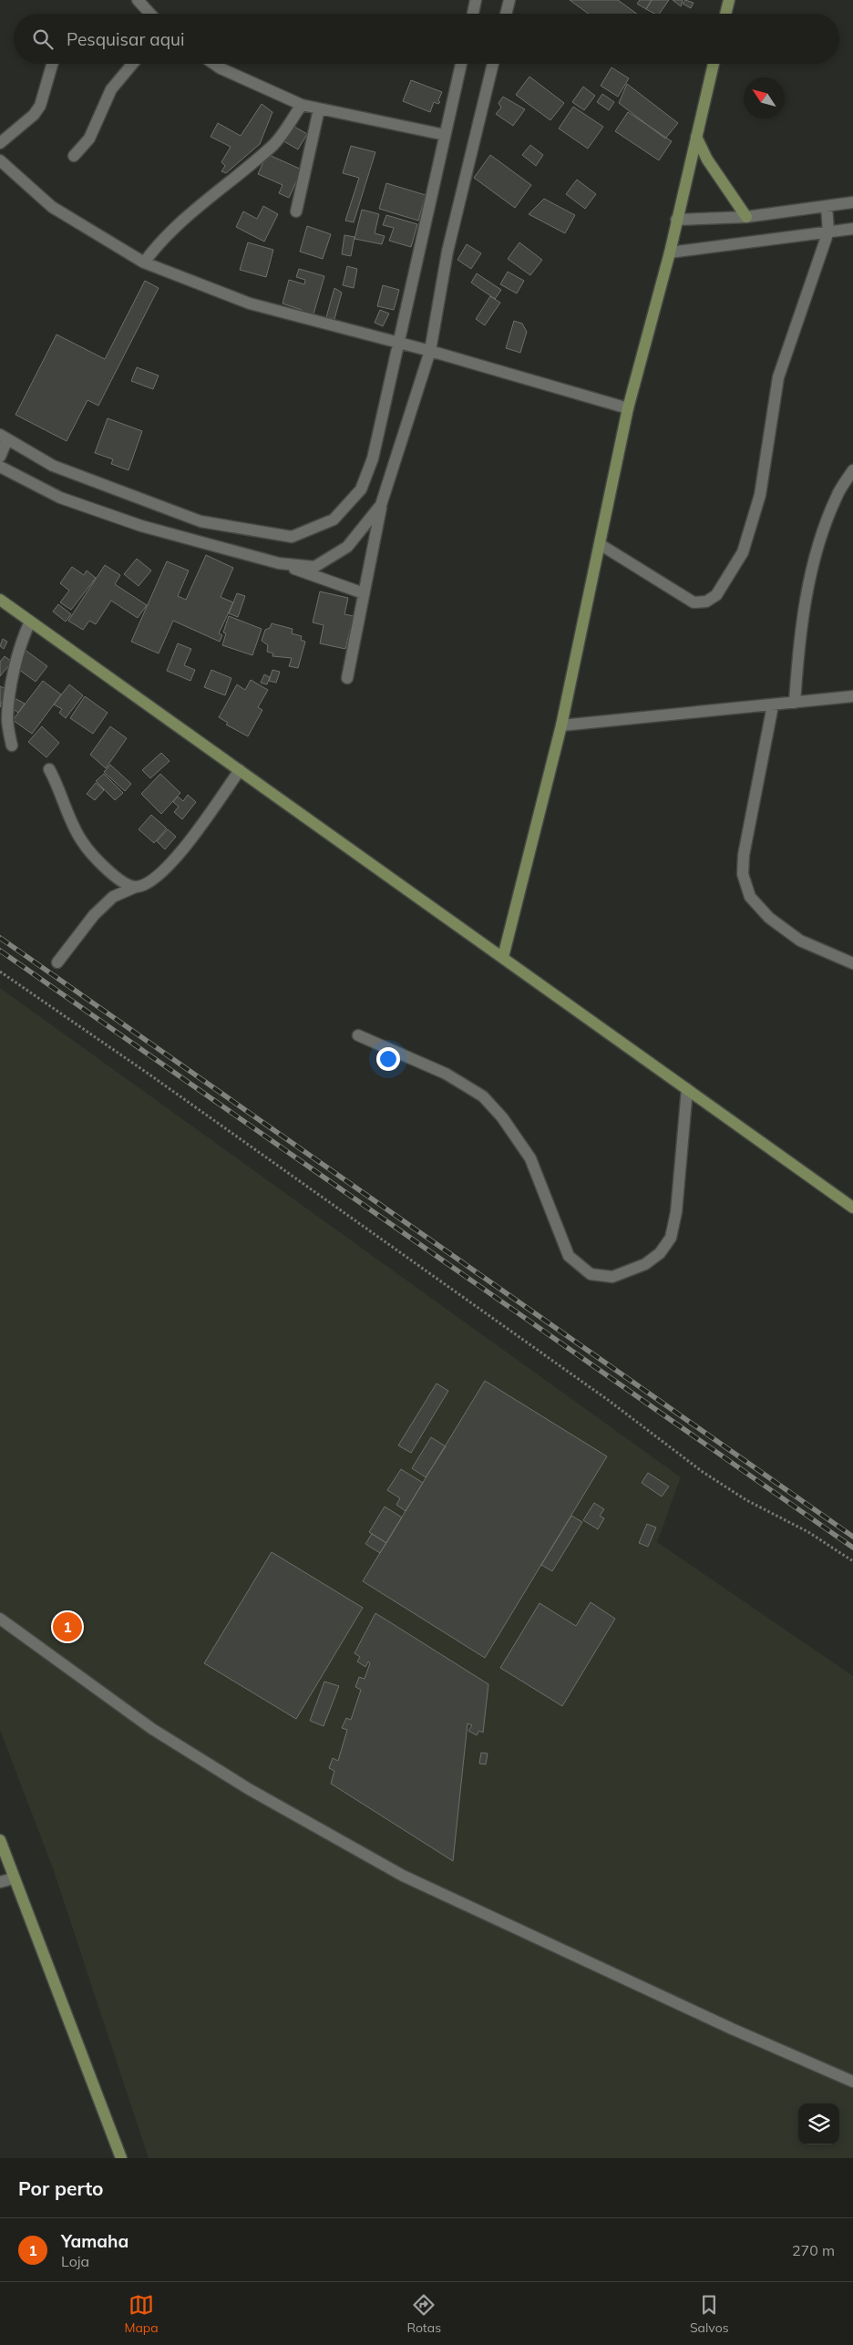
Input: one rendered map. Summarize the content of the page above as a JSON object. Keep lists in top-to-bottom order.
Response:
{
  "north": "top left",
  "page": {
    "search": "Pesquisar aqui",
    "pins": "1",
    "heading": "Por perto",
    "list": [
      {
        "mark": "1",
        "name": "Yamaha",
        "note": "Loja",
        "value": "270 m"
      }
    ],
    "nav": ["Mapa", "Rotas", "Salvos"]
  }
}
